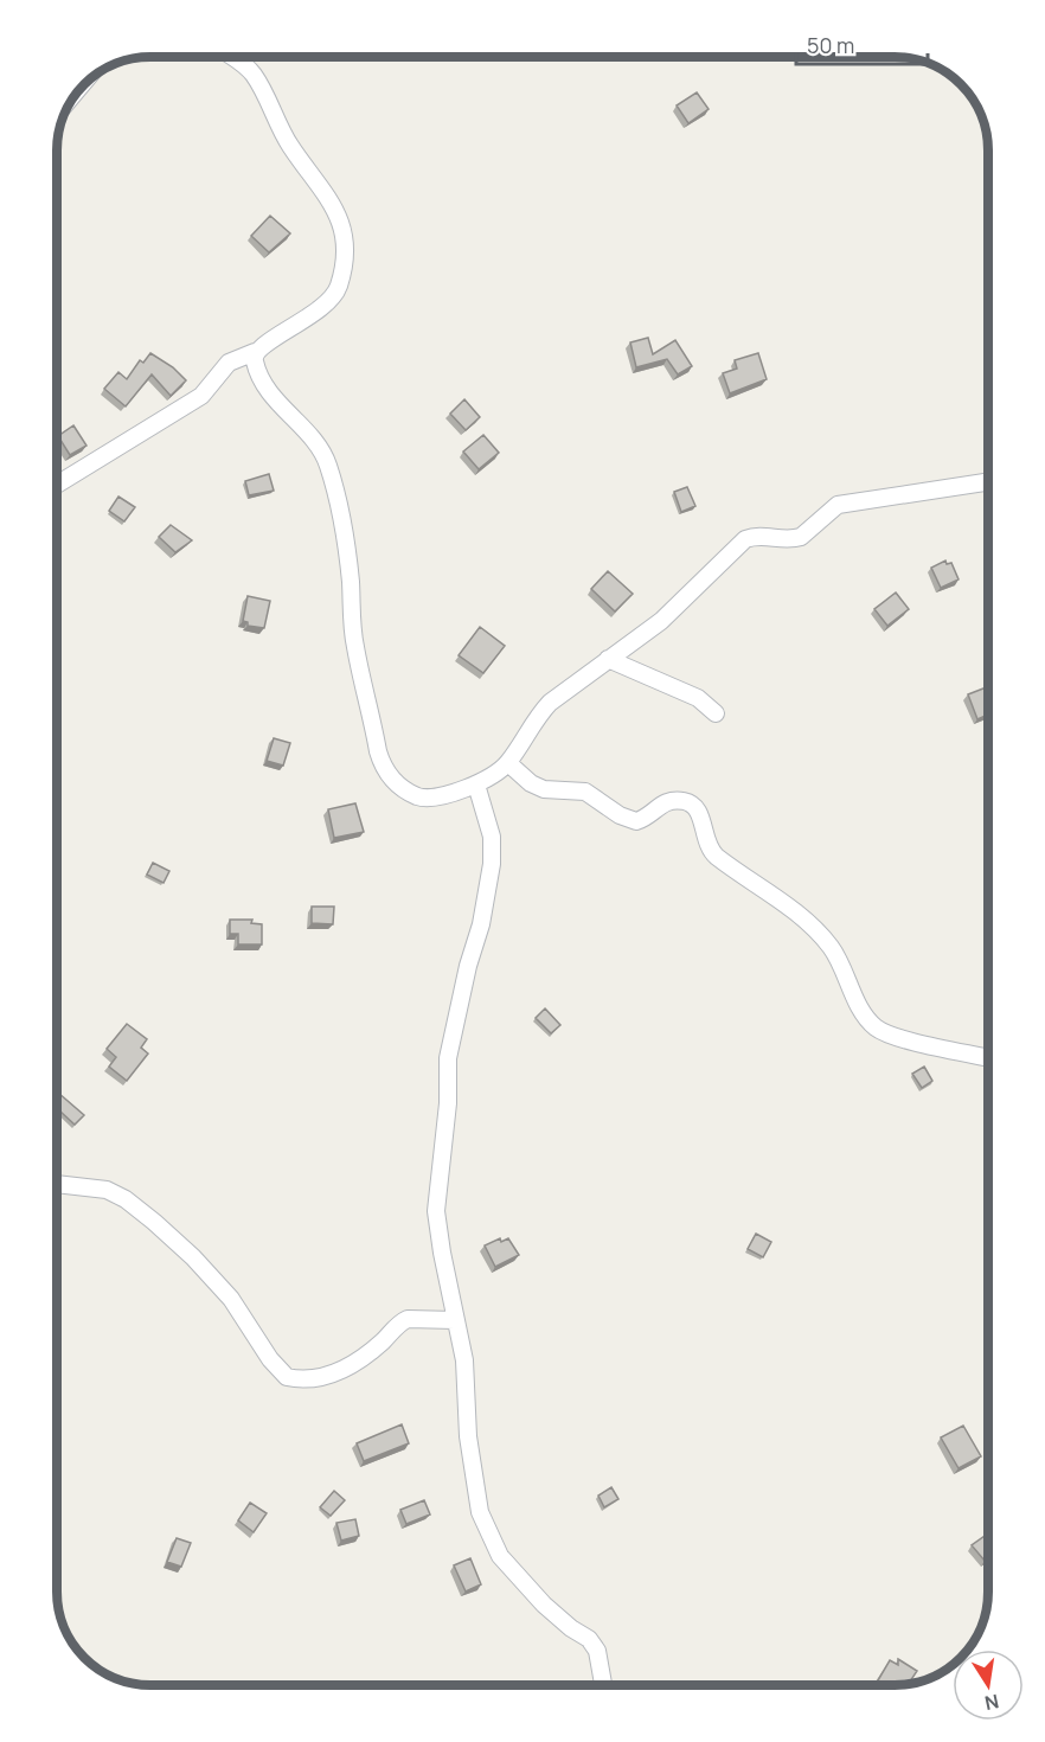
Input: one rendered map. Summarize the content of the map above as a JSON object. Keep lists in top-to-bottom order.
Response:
{
  "scale_bar": "50 m",
  "north": "bottom"
}
